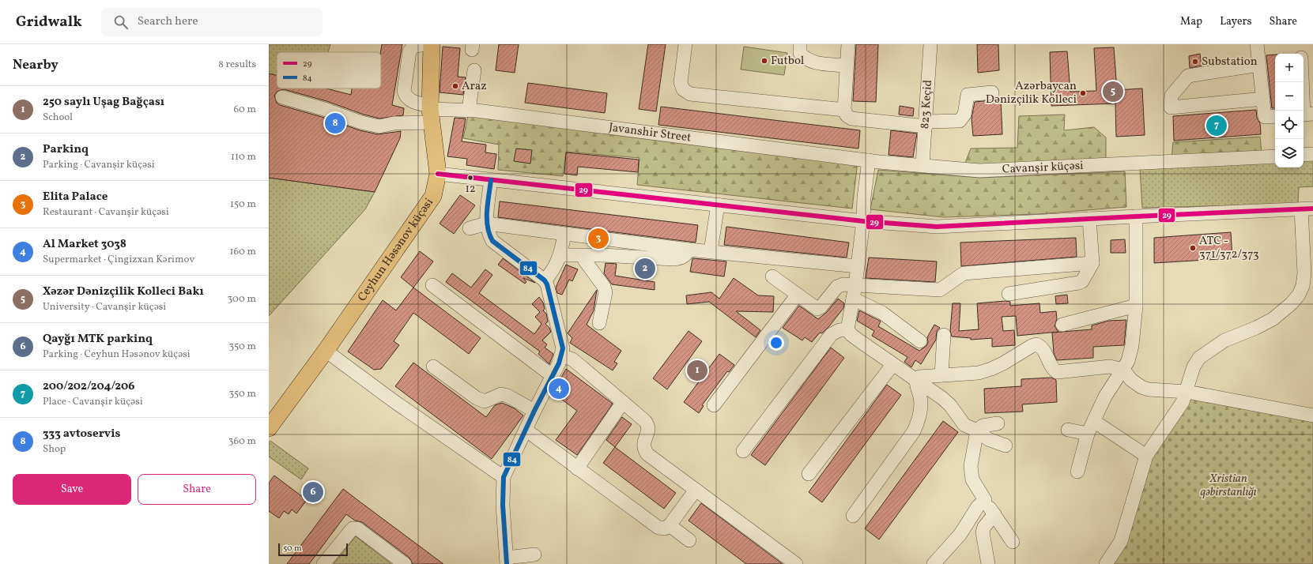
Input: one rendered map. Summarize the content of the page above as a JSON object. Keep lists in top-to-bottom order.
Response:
{
  "streets": {
    "main road": ["Ceyhun Həsənov küçəsi"],
    "street": ["823 Keçid", "Javanshir Street", "Cavanşir küçəsi"]
  },
  "crossings": [
    ["823 Keçid", "Cavanşir küçəsi"],
    ["Javanshir Street", "Cavanşir küçəsi"],
    ["Javanshir Street", "Ceyhun Həsənov küçəsi"]
  ],
  "parks": ["Xristian qəbirstanlığı"],
  "places": [
    "Futbol",
    "Substation",
    "Araz",
    "Azərbaycan Dənizçilik Kolleci",
    "12",
    "ATC - 371/372/373"
  ],
  "lines": ["transit line 29", "transit line 84"],
  "legend": ["29", "84"],
  "scale_bar": "50 m",
  "page": {
    "header": "Gridwalk",
    "search": "Search here",
    "nav": ["Map", "Layers", "Share"],
    "heading": ["Nearby", "8 results"],
    "map_buttons": ["+", "−"],
    "pins": [
      "5",
      "8",
      "7",
      "3",
      "2",
      "1",
      "4",
      "6"
    ],
    "list": [
      {
        "mark": "1",
        "name": "250 saylı Uşag Bağçası",
        "note": "School",
        "value": "60 m"
      },
      {
        "mark": "2",
        "name": "Parkinq",
        "note": "Parking · Cavanşir küçəsi",
        "value": "110 m"
      },
      {
        "mark": "3",
        "name": "Elita Palace",
        "note": "Restaurant · Cavanşir küçəsi",
        "value": "150 m"
      },
      {
        "mark": "4",
        "name": "Al Market 3038",
        "note": "Supermarket · Çingizxan Kərimov",
        "value": "160 m"
      },
      {
        "mark": "5",
        "name": "Xəzər Dənizçilik Kolleci Bakı",
        "note": "University · Cavanşir küçəsi",
        "value": "300 m"
      },
      {
        "mark": "6",
        "name": "Qayğı MTK parkinq",
        "note": "Parking · Ceyhun Həsənov küçəsi",
        "value": "350 m"
      },
      {
        "mark": "7",
        "name": "200/202/204/206",
        "note": "Place · Cavanşir küçəsi",
        "value": "350 m"
      },
      {
        "mark": "8",
        "name": "333 avtoservis",
        "note": "Shop",
        "value": "360 m"
      }
    ],
    "buttons": ["Save", "Share"],
    "scale": "50 m"
  }
}
